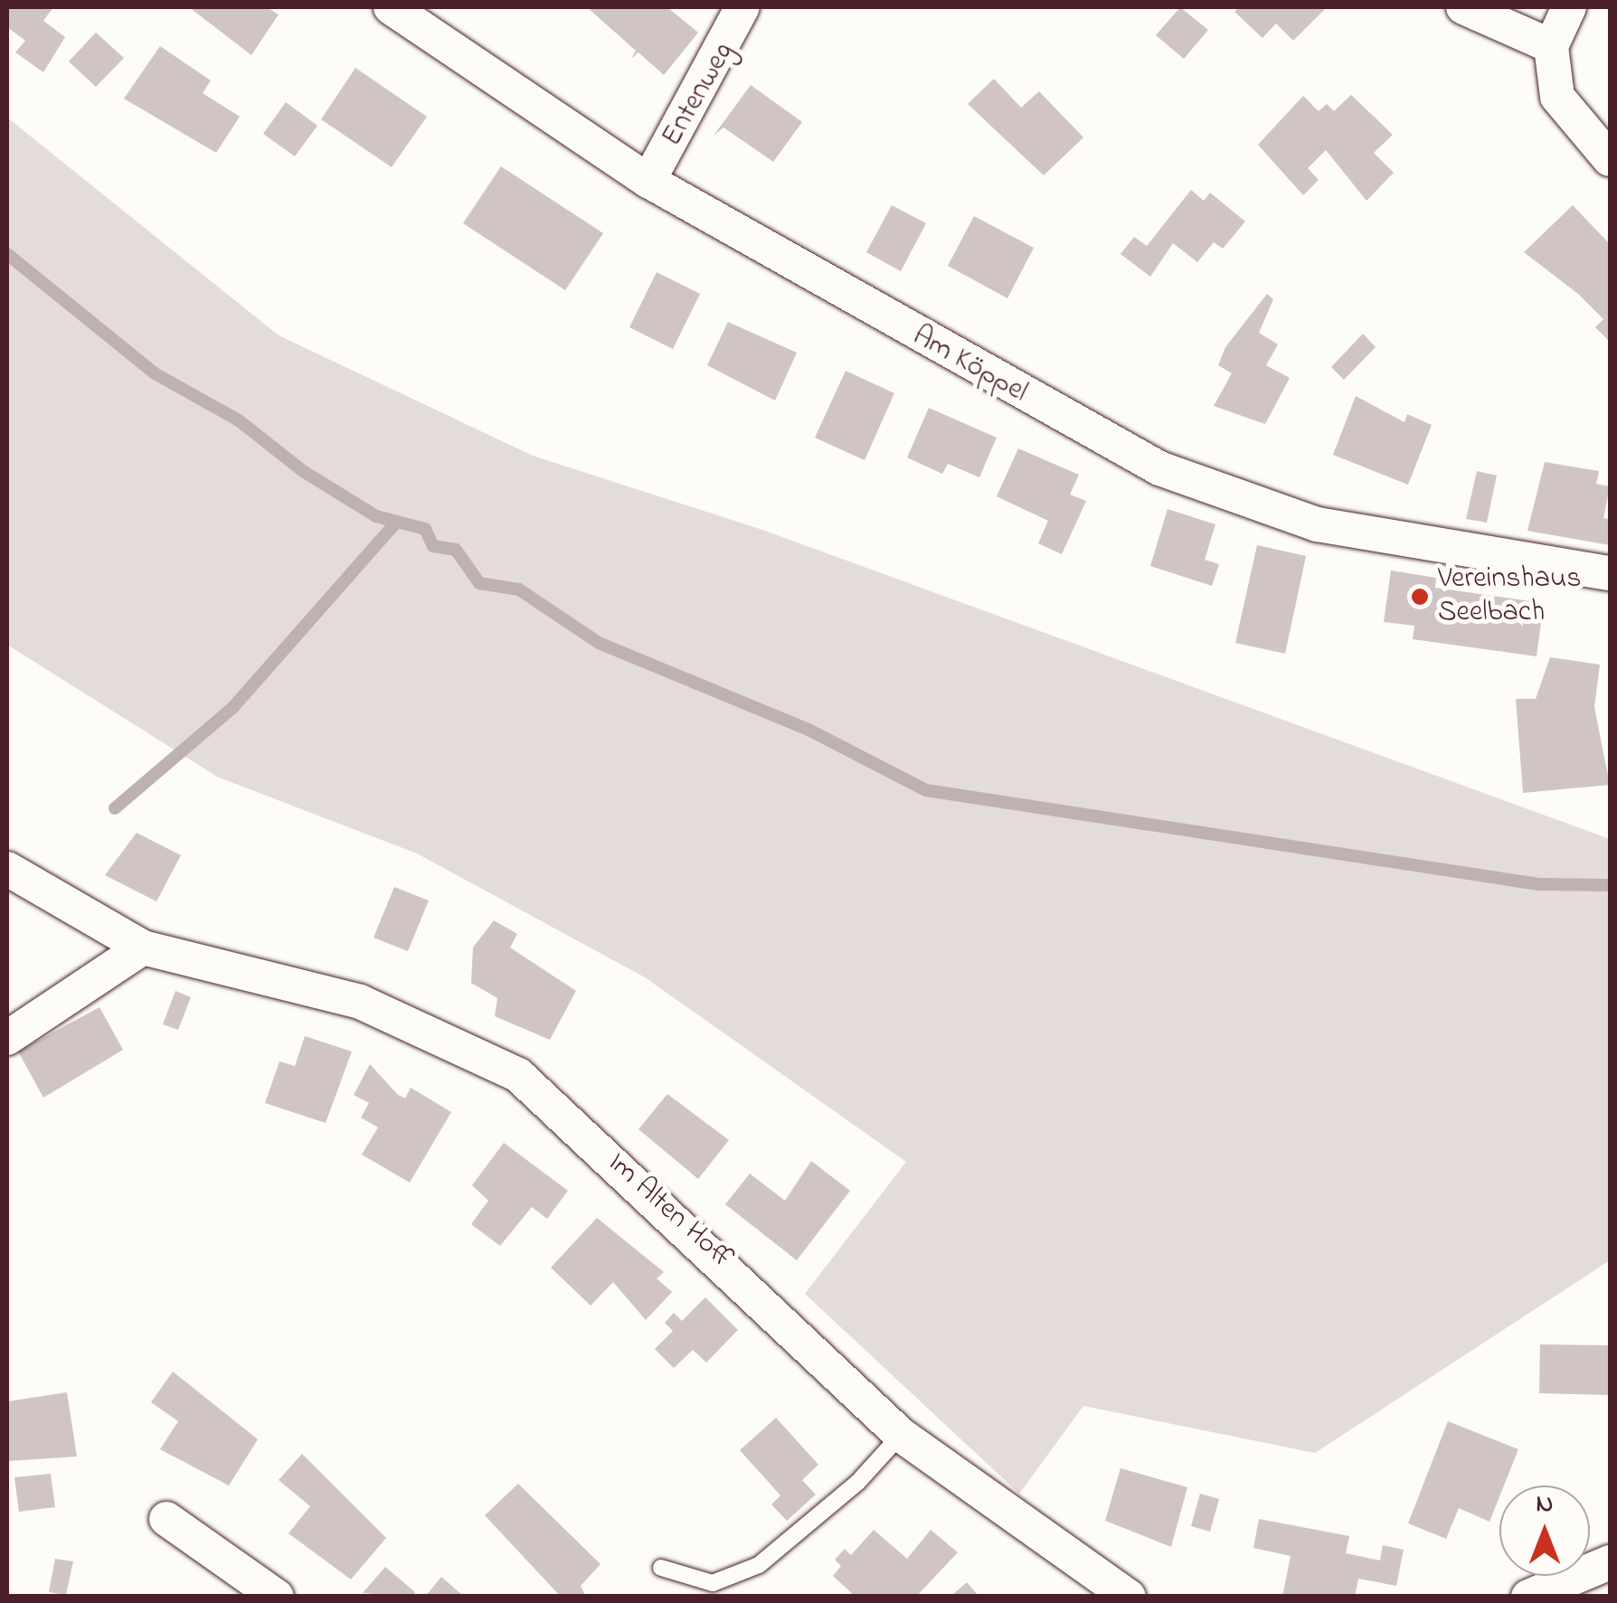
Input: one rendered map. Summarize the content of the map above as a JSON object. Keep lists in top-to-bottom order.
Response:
{
  "streets": {
    "street": ["Entenweg", "Am Köppel", "Im Alten Hoff"]
  },
  "crossings": [
    ["Entenweg", "Am Köppel"]
  ],
  "places": ["Vereinshaus Seelbach"],
  "north": "top"
}
